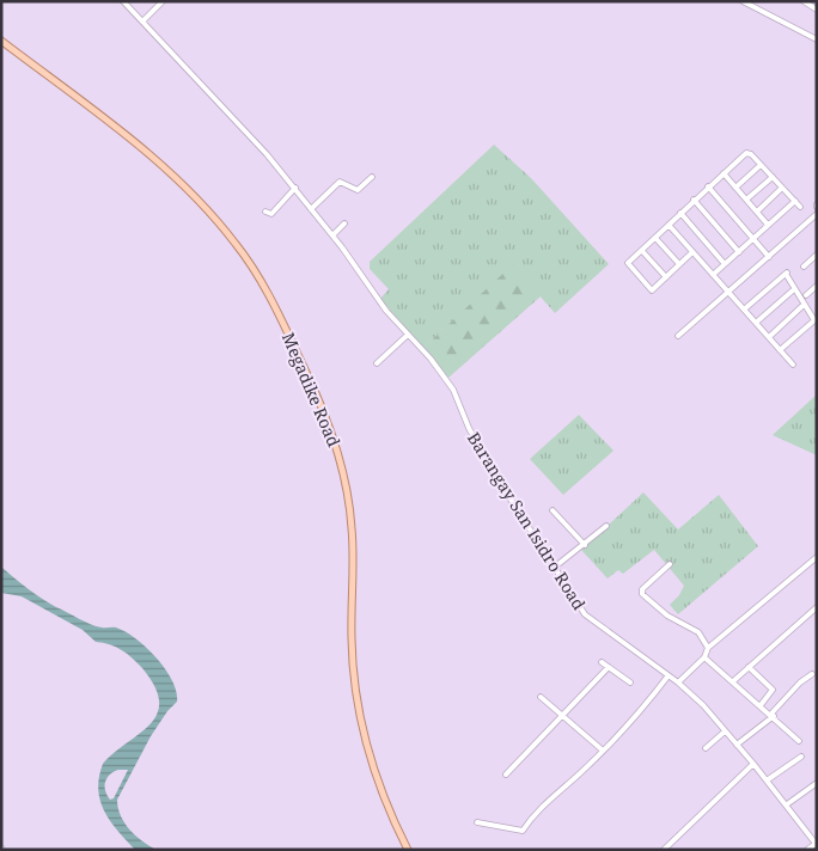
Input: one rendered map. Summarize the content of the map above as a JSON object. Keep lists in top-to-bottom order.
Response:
{
  "streets": {
    "main road": ["Megadike Road"],
    "street": ["Barangay San Isidro Road"]
  }
}
